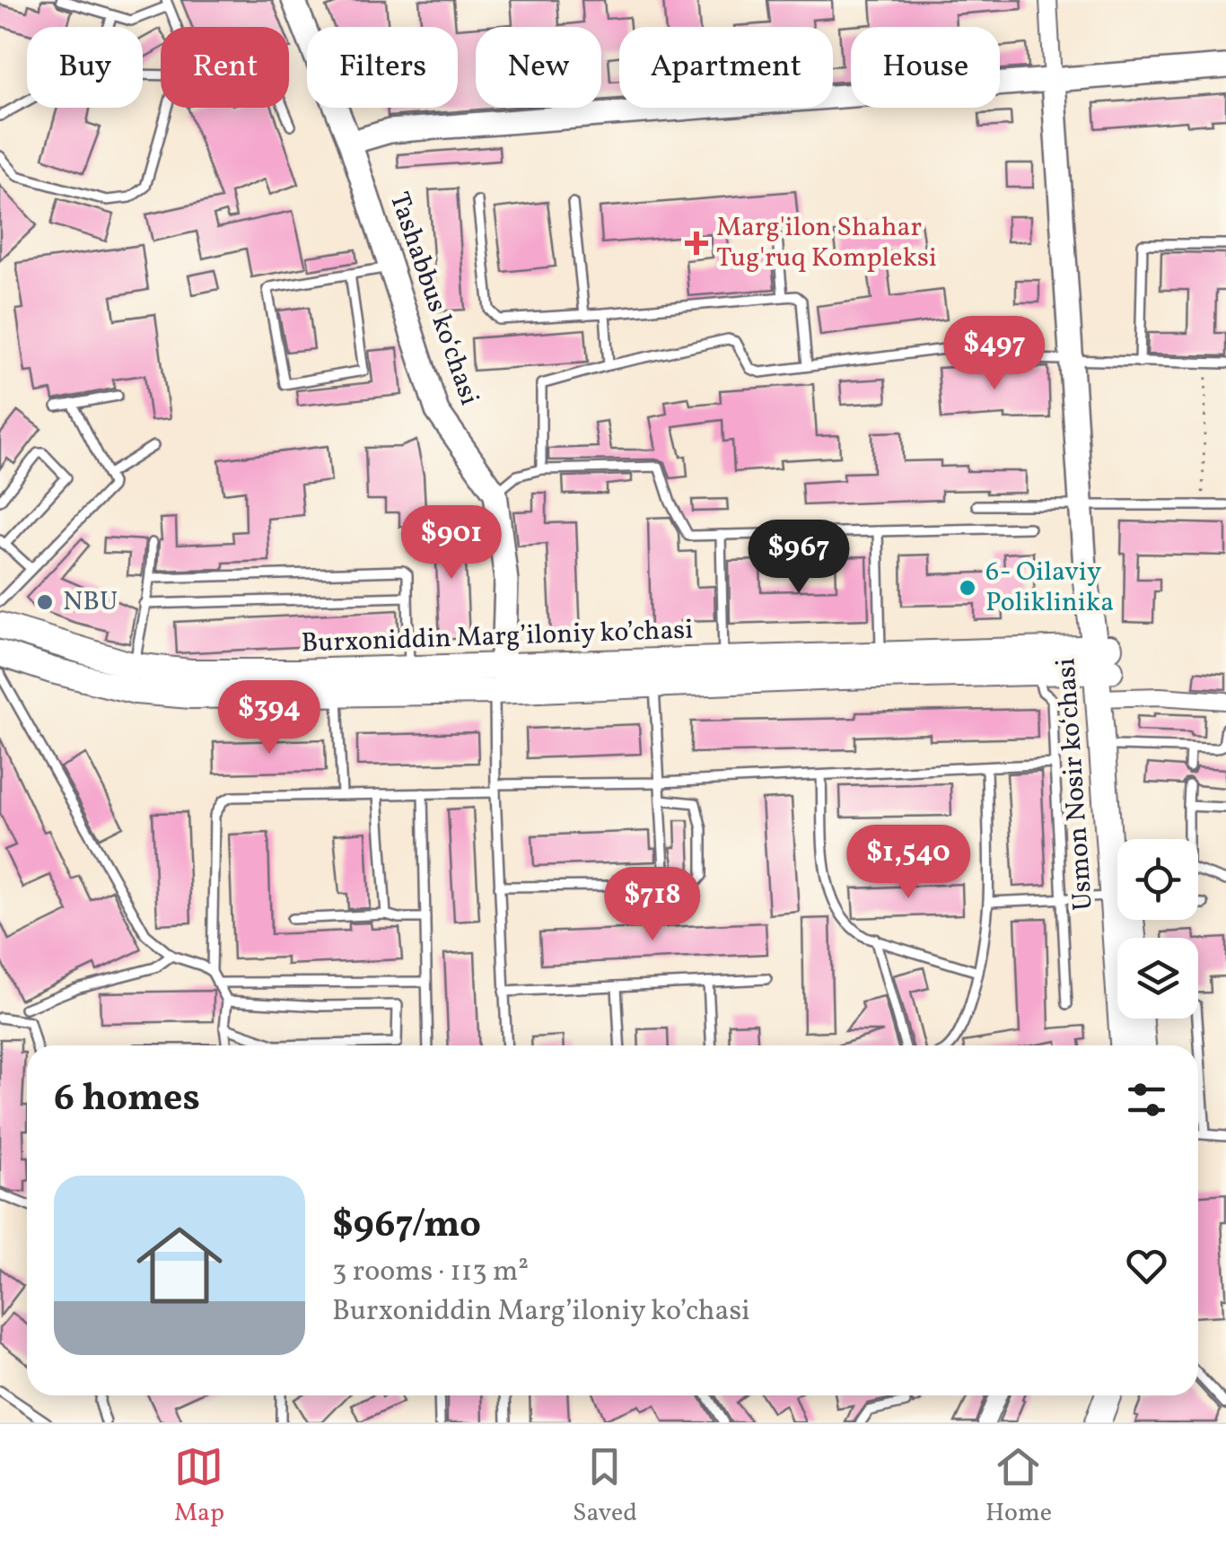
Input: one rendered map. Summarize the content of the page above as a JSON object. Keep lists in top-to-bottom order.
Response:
{
  "streets": {
    "main road": ["Burxoniddin Marg’iloniy ko’chasi", "Usmon Nosir ko‘chasi"],
    "street": ["Tashabbus koʻchasi"]
  },
  "crossings": [
    ["Tashabbus koʻchasi", "Burxoniddin Marg’iloniy ko’chasi"],
    ["Burxoniddin Marg’iloniy ko’chasi", "Usmon Nosir ko‘chasi"]
  ],
  "places": {
    "health": ["Marg'ilon Shahar Tug'ruq Kompleksi"],
    "other": ["6- Oilaviy Poliklinika", "NBU"]
  },
  "page": {
    "chip": [
      "Buy",
      "Rent",
      "Filters",
      "New",
      "Apartment",
      "House"
    ],
    "price": [
      "$497",
      "$901",
      "$967",
      "$394",
      "$1,540",
      "$718"
    ],
    "heading": "6 homes",
    "list": [
      {
        "name": "$967/mo",
        "note": "3 rooms · 113 m² · Burxoniddin Marg’iloniy ko’chasi"
      }
    ],
    "tabs": ["Map", "Saved", "Home"]
  }
}
